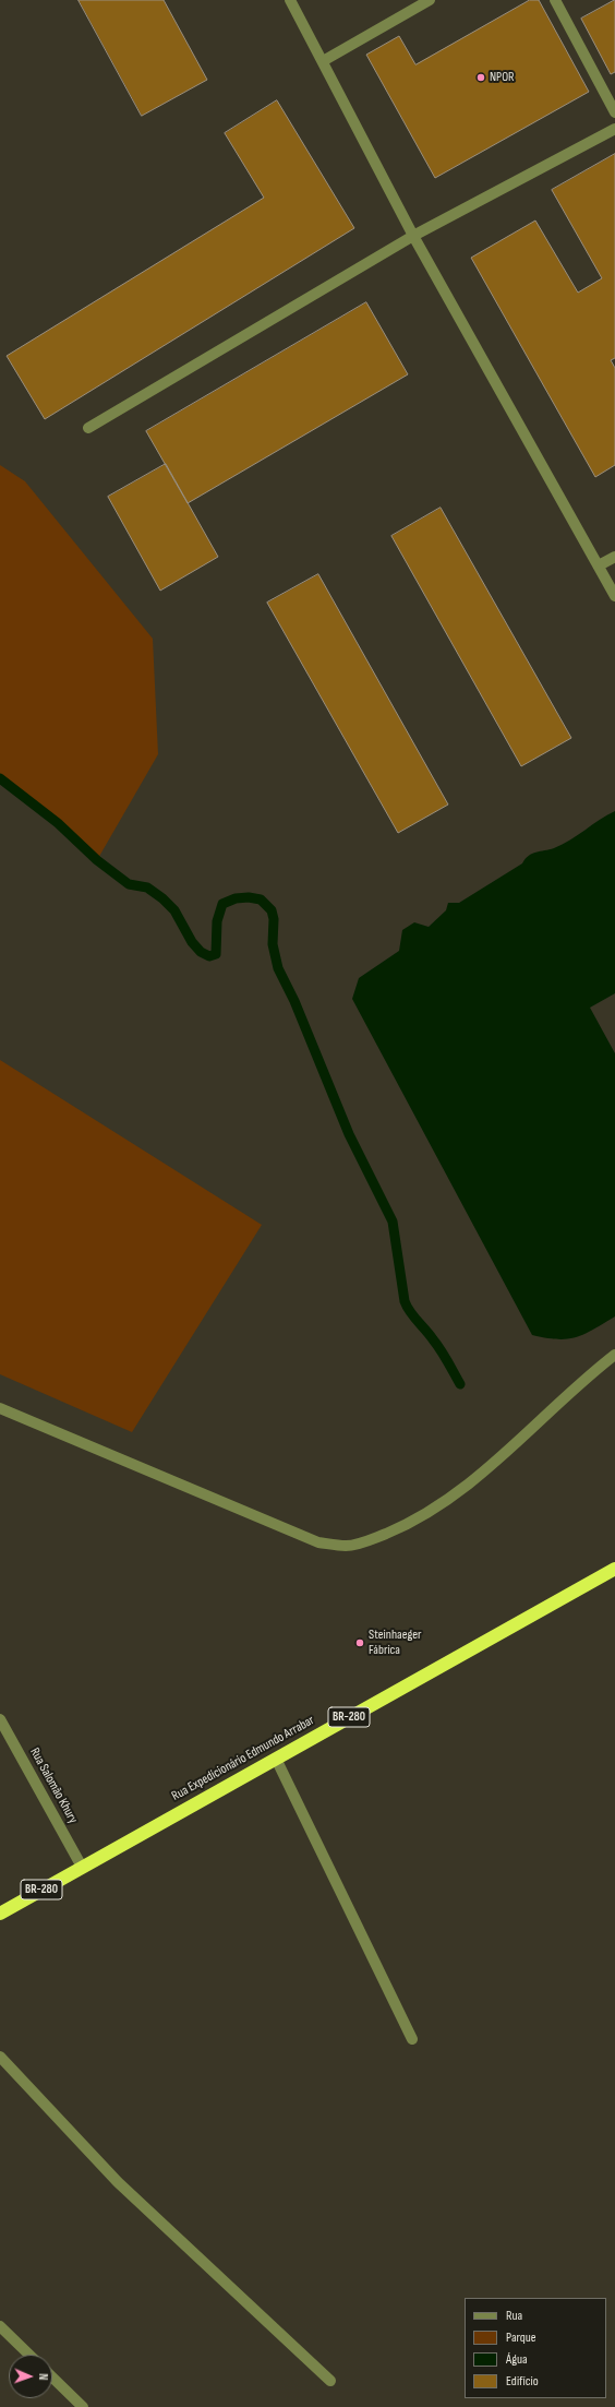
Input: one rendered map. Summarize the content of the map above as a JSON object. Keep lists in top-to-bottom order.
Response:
{
  "streets": {
    "highway": ["BR-280", "Rua Expedicionário Edmundo Arrabar"],
    "street": ["Rua Salomão Khury"]
  },
  "crossings": [
    ["Rua Expedicionário Edmundo Arrabar", "Rua Salomão Khury"]
  ],
  "places": ["NPOR", "Steinhaeger Fábrica"],
  "legend": [
    "Rua",
    "Parque",
    "Água",
    "Edifício"
  ],
  "north": "right"
}
